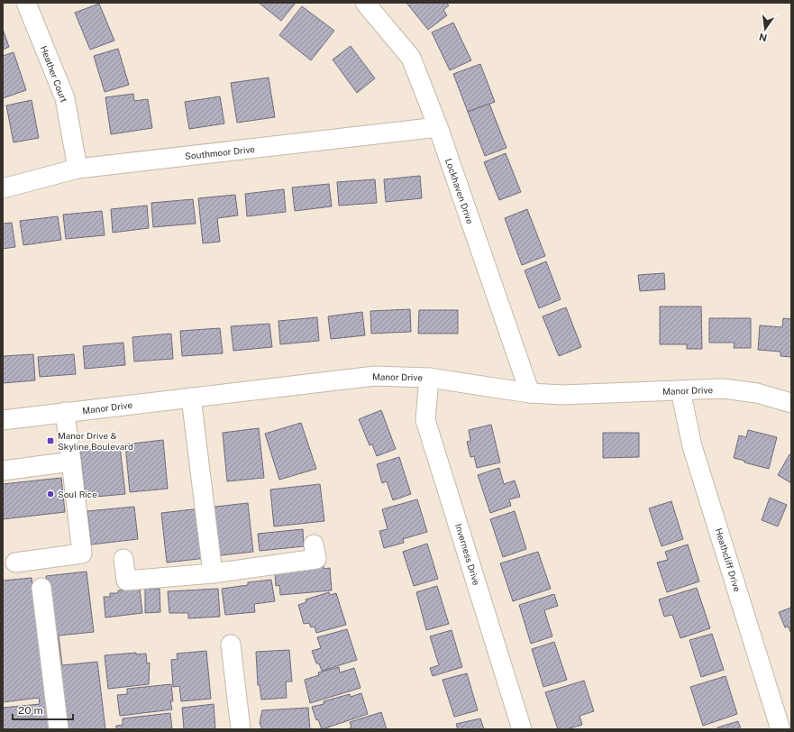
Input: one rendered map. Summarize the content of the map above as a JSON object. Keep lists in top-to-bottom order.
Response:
{
  "streets": {
    "street": [
      "Heather Court",
      "Southmoor Drive",
      "Lockhaven Drive",
      "Manor Drive",
      "Inverness Drive",
      "Heathcliff Drive"
    ]
  },
  "crossings": [
    ["Heather Court", "Southmoor Drive"],
    ["Southmoor Drive", "Lockhaven Drive"],
    ["Lockhaven Drive", "Manor Drive"],
    ["Manor Drive", "Inverness Drive"],
    ["Manor Drive", "Heathcliff Drive"]
  ],
  "places": {
    "transit": ["Manor Drive & Skyline Boulevard"],
    "other": ["Soul Rice"]
  },
  "scale_bar": "20 m",
  "north": "bottom"
}
